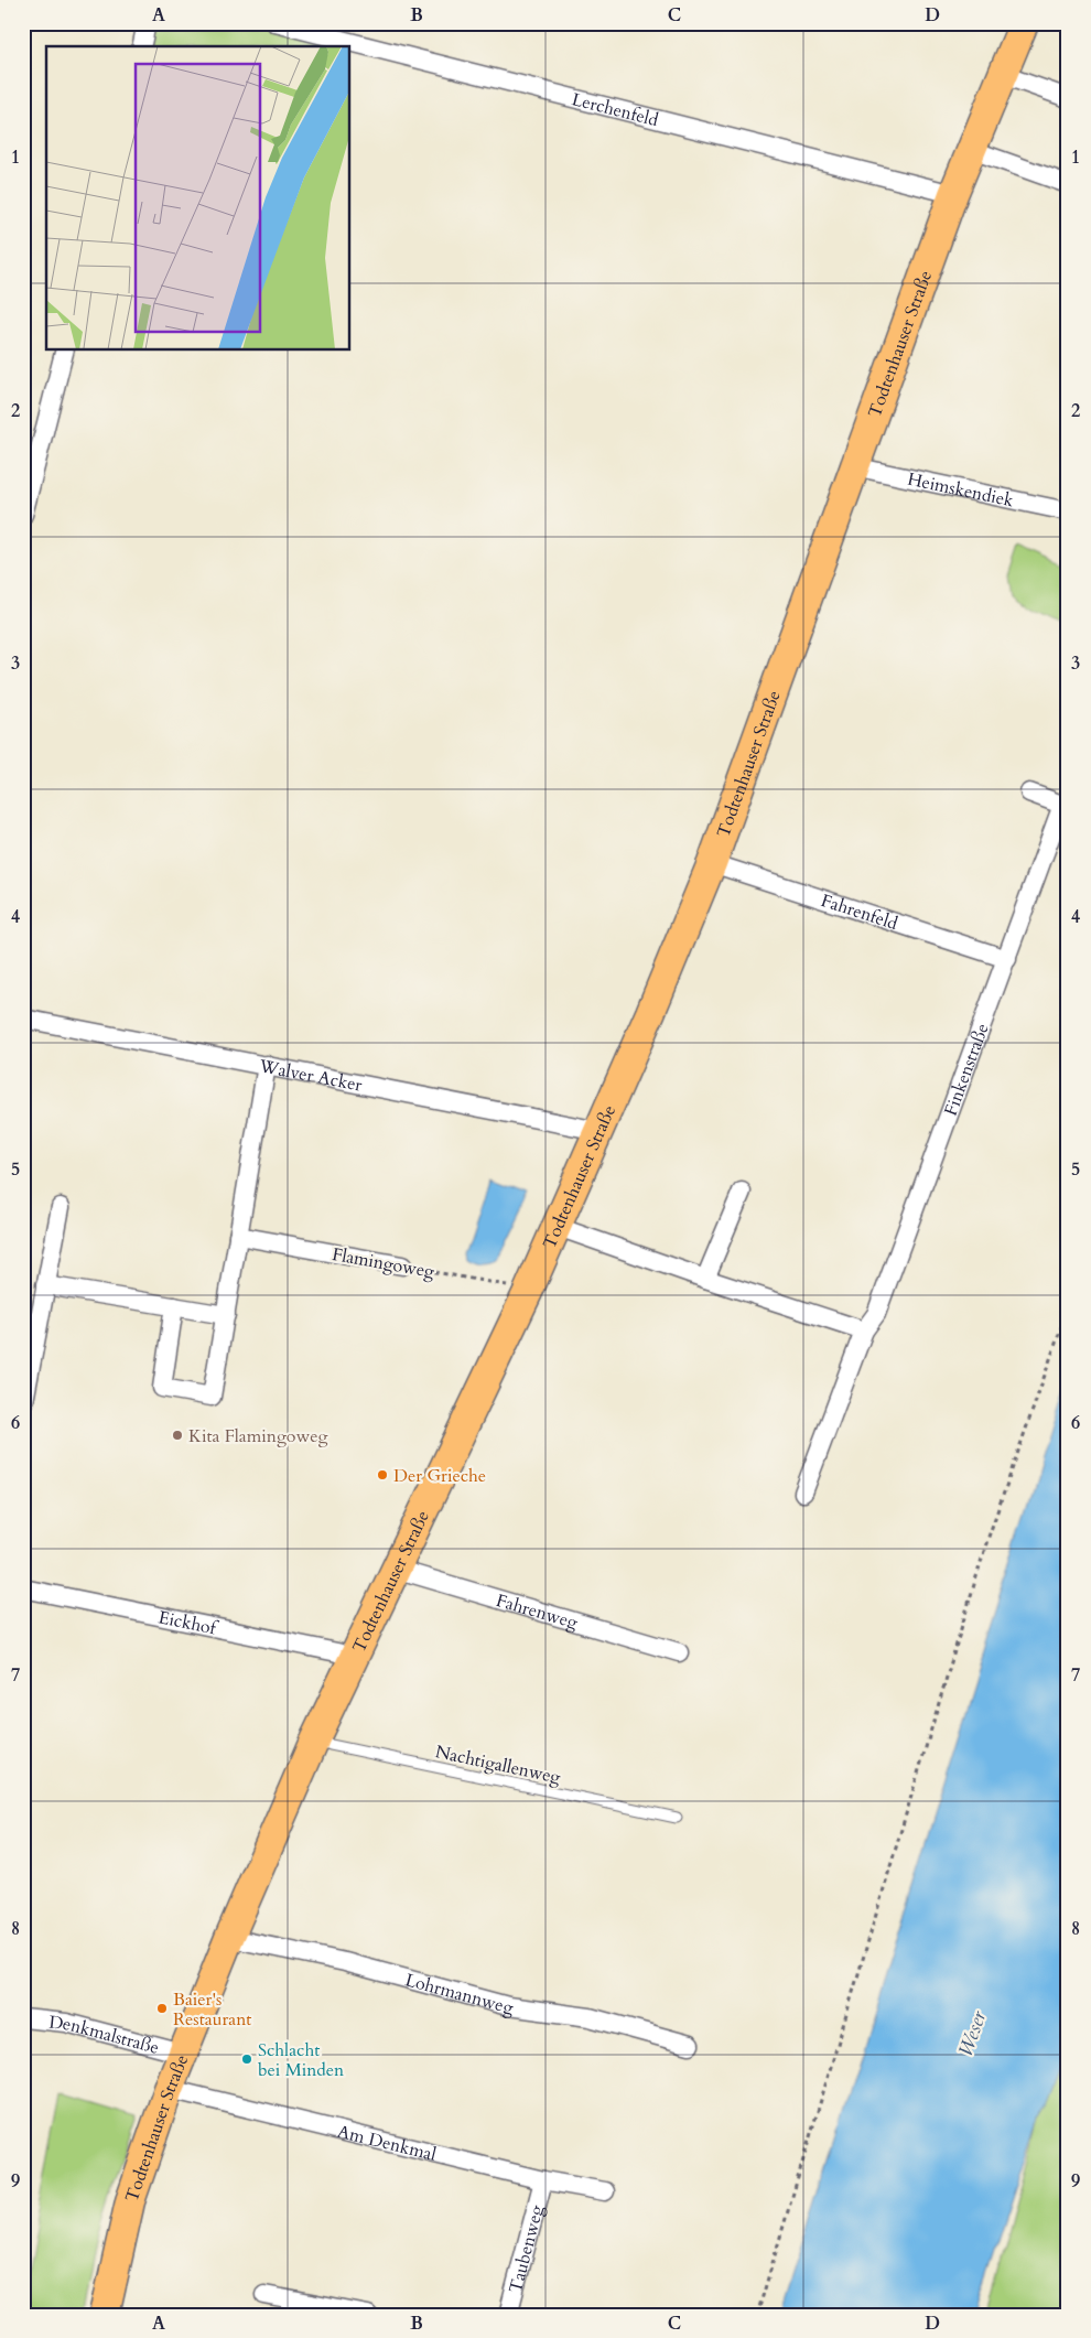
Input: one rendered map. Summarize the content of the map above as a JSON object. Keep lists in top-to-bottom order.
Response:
{
  "streets": {
    "main road": ["Todtenhauser Straße"],
    "street": [
      "Lerchenfeld",
      "Heimskendiek",
      "Fahrenfeld",
      "Finkenstraße",
      "Walver Acker",
      "Flamingoweg",
      "Fahrenweg",
      "Eickhof",
      "Lohrmannweg",
      "Denkmalstraße",
      "Am Denkmal",
      "Taubenweg"
    ],
    "lane": ["Nachtigallenweg"]
  },
  "crossings": [
    ["Lerchenfeld", "Todtenhauser Straße"],
    ["Todtenhauser Straße", "Heimskendiek"],
    ["Todtenhauser Straße", "Fahrenfeld"],
    ["Todtenhauser Straße", "Walver Acker"],
    ["Todtenhauser Straße", "Flamingoweg"],
    ["Todtenhauser Straße", "Fahrenweg"],
    ["Todtenhauser Straße", "Eickhof"],
    ["Todtenhauser Straße", "Nachtigallenweg"],
    ["Todtenhauser Straße", "Lohrmannweg"],
    ["Todtenhauser Straße", "Denkmalstraße"],
    ["Todtenhauser Straße", "Am Denkmal"],
    ["Fahrenfeld", "Finkenstraße"],
    ["Am Denkmal", "Taubenweg"]
  ],
  "water": ["Weser"],
  "places": [
    "Kita Flamingoweg",
    "Der Grieche",
    "Baier's Restaurant",
    "Schlacht bei Minden"
  ],
  "grid": {
    "columns": [
      "A",
      "B",
      "C",
      "D"
    ],
    "rows": [
      "1",
      "2",
      "3",
      "4",
      "5",
      "6",
      "7",
      "8",
      "9"
    ]
  }
}
